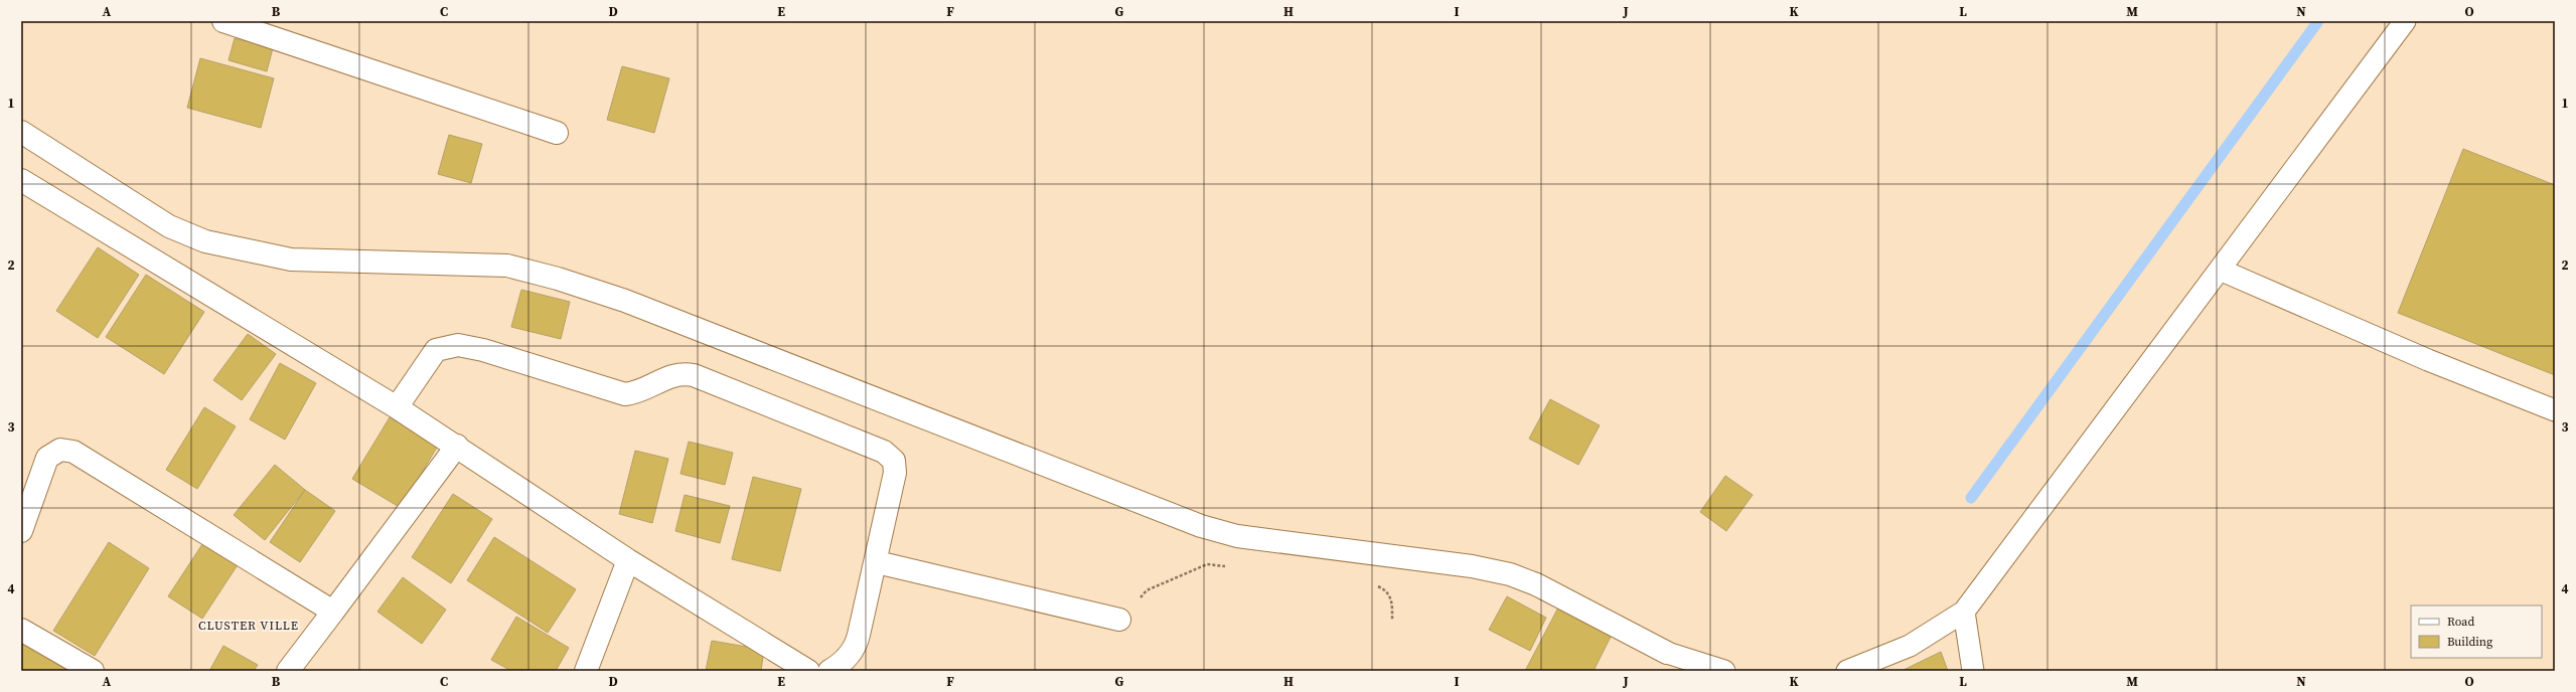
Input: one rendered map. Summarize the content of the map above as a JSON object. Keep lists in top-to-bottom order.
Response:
{
  "districts": ["CLUSTER VILLE"],
  "legend": ["Road", "Building"],
  "grid": {
    "columns": [
      "A",
      "B",
      "C",
      "D",
      "E",
      "F",
      "G",
      "H",
      "I",
      "J",
      "K",
      "L",
      "M",
      "N",
      "O"
    ],
    "rows": [
      "1",
      "2",
      "3",
      "4"
    ]
  }
}
